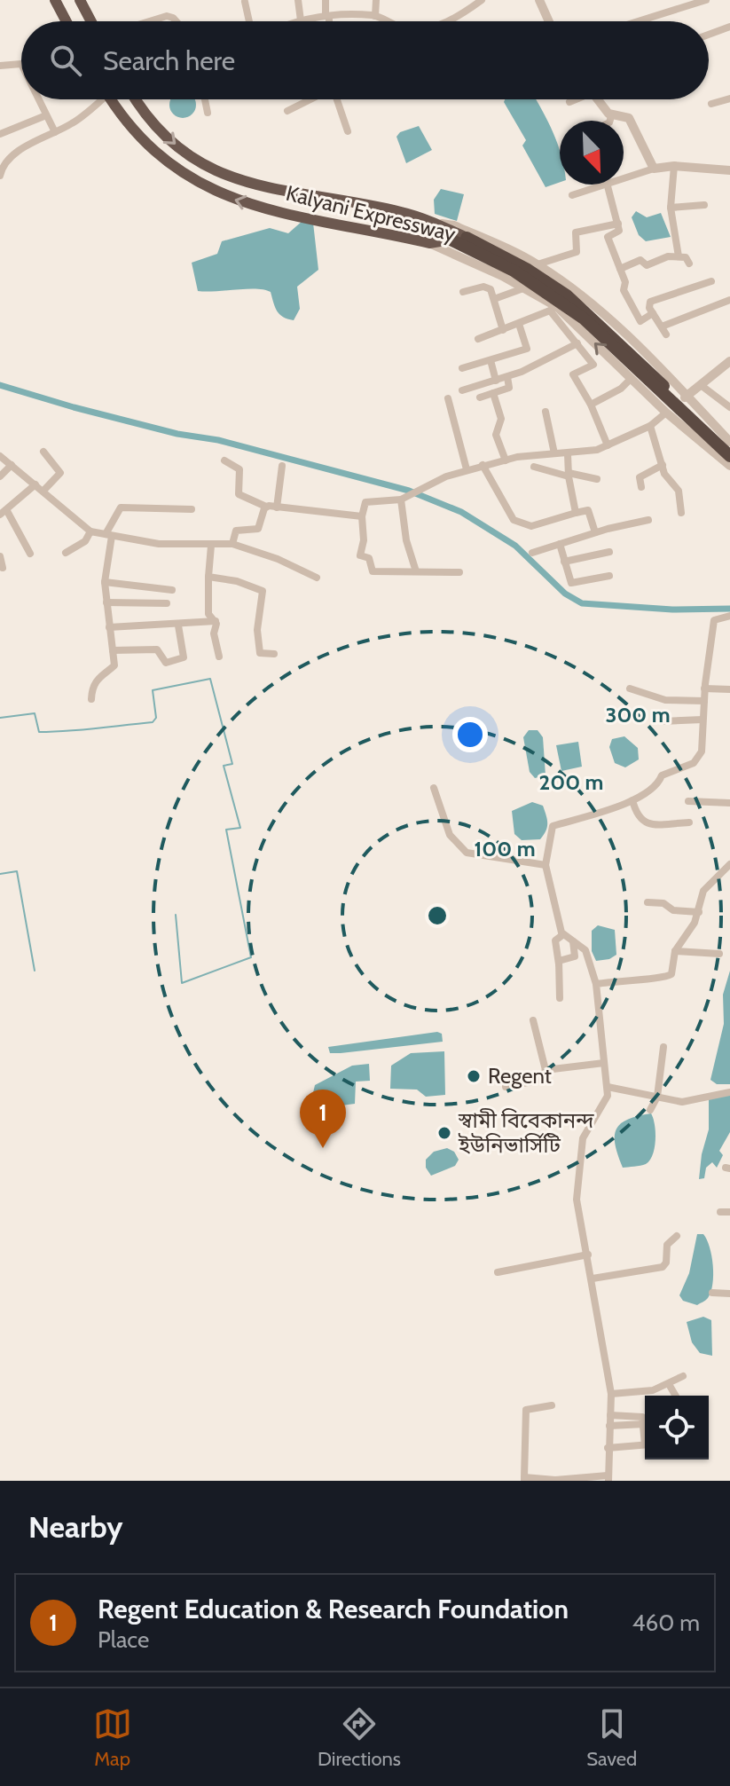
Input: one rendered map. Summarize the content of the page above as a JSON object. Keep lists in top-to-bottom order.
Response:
{
  "streets": {
    "highway": ["Kalyani Expressway"]
  },
  "places": ["Regent", "স্বামী বিবেকানন্দ ইউনিভার্সিটি"],
  "north": "bottom right",
  "page": {
    "search": "Search here",
    "pins": "1",
    "heading": "Nearby",
    "list": [
      {
        "mark": "1",
        "name": "Regent Education & Research Foundation",
        "note": "Place",
        "value": "460 m"
      }
    ],
    "nav": ["Map", "Directions", "Saved"]
  },
  "rings": ["300 m", "200 m", "100 m"]
}
